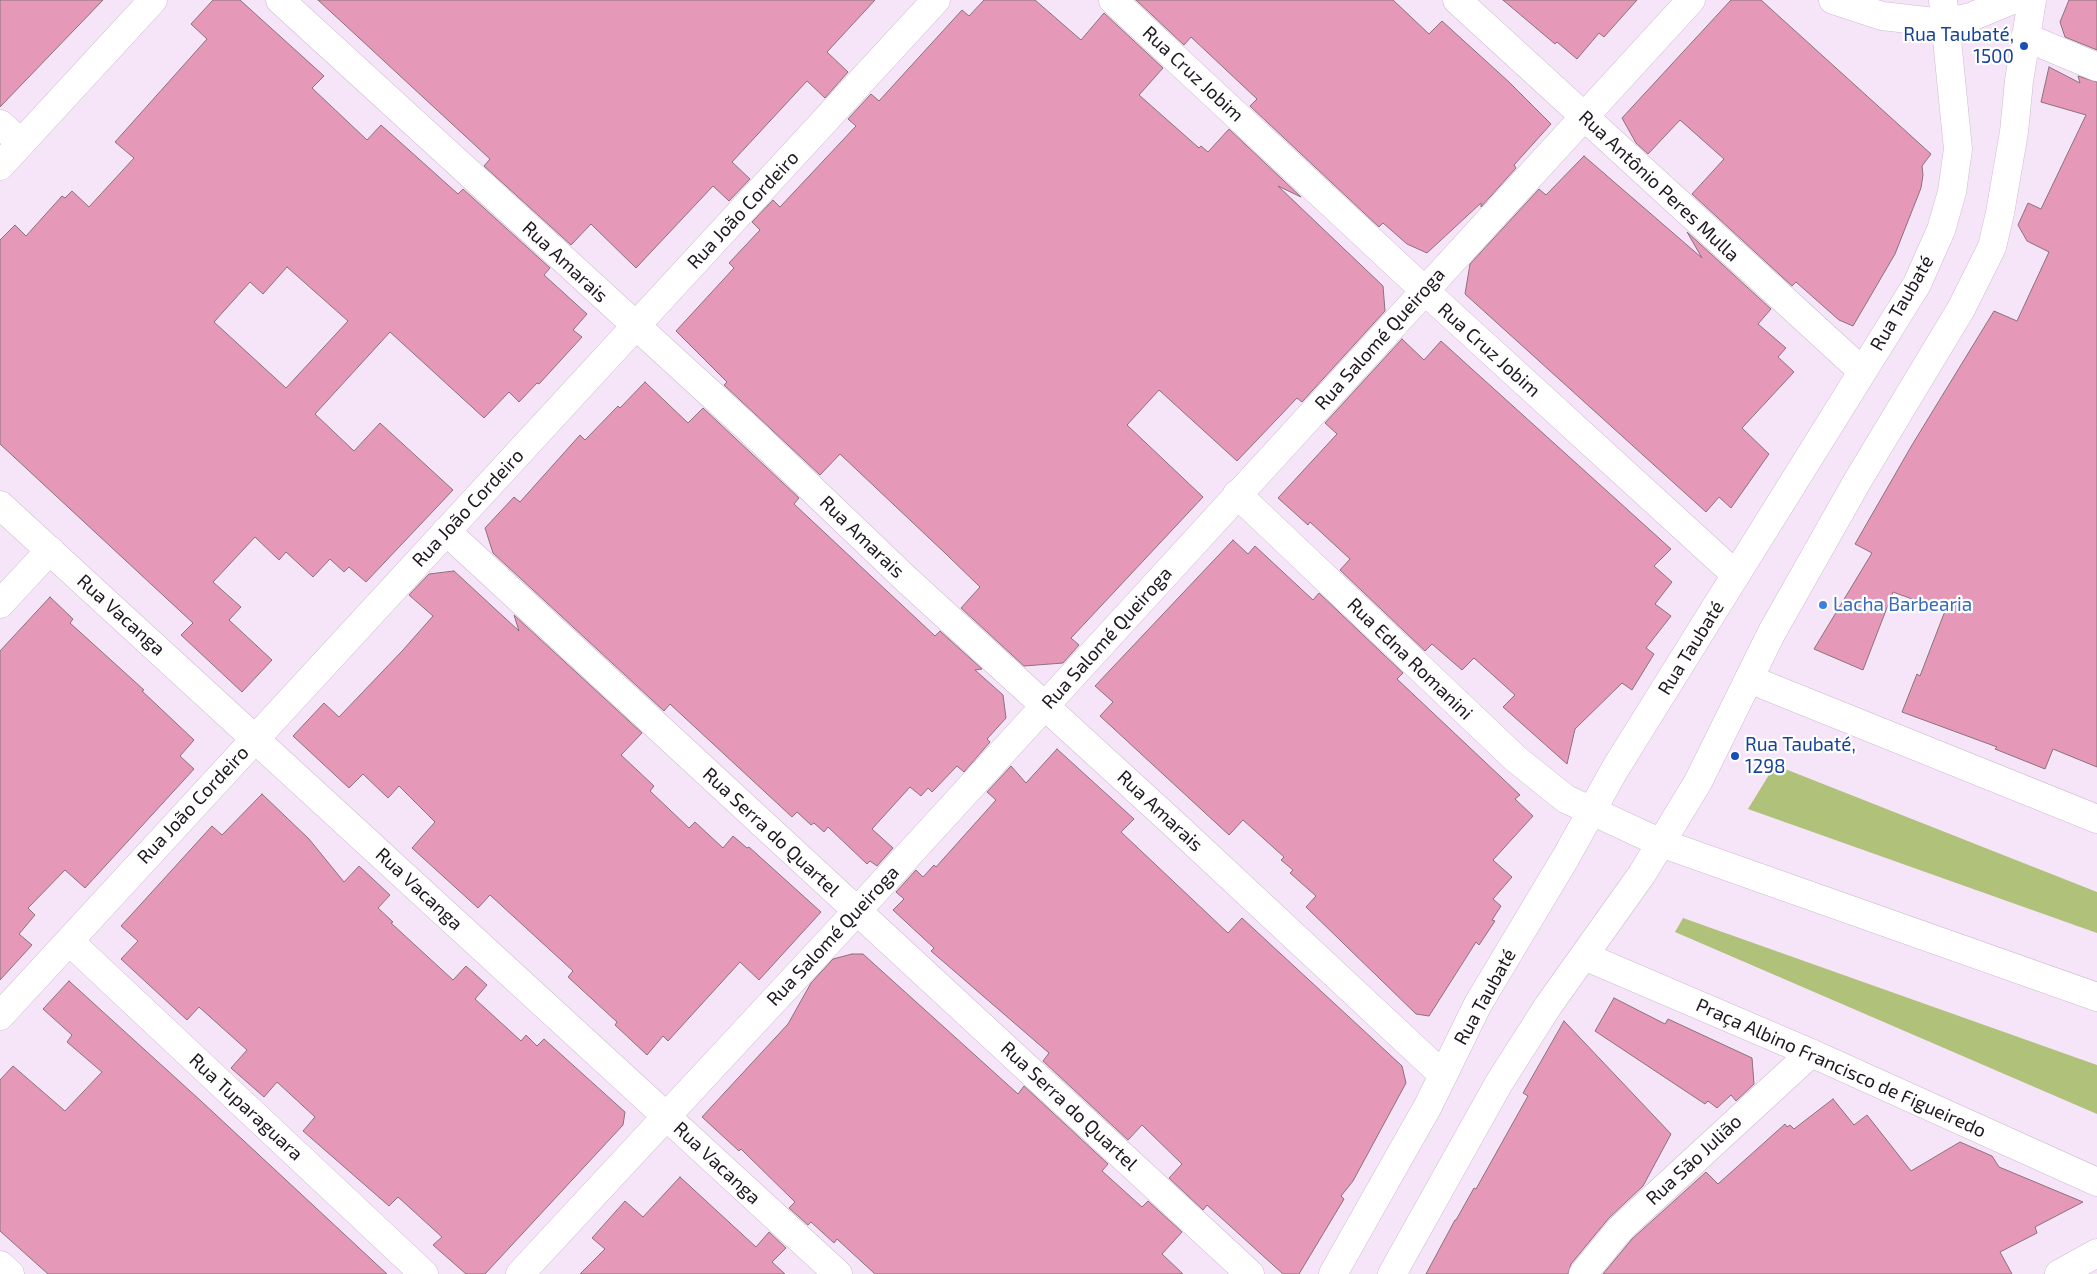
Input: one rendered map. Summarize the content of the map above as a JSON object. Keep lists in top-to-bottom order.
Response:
{
  "streets": {
    "street": [
      "Rua Cruz Jobim",
      "Rua Antônio Peres Mulla",
      "Rua João Cordeiro",
      "Rua Amarais",
      "Rua Taubaté",
      "Rua Salomé Queiroga",
      "Rua Vacanga",
      "Rua Edna Romanini",
      "Rua Serra do Quartel",
      "Praça Albino Francisco de Figueiredo",
      "Rua Tuparaguara",
      "Rua São Julião"
    ]
  },
  "crossings": [
    ["Rua Cruz Jobim", "Rua Taubaté"],
    ["Rua Cruz Jobim", "Rua Salomé Queiroga"],
    ["Rua Antônio Peres Mulla", "Rua Taubaté"],
    ["Rua Antônio Peres Mulla", "Rua Salomé Queiroga"],
    ["Rua João Cordeiro", "Rua Amarais"],
    ["Rua João Cordeiro", "Rua Vacanga"],
    ["Rua João Cordeiro", "Rua Serra do Quartel"],
    ["Rua João Cordeiro", "Rua Tuparaguara"],
    ["Rua Amarais", "Rua Taubaté"],
    ["Rua Amarais", "Rua Salomé Queiroga"],
    ["Rua Taubaté", "Rua Edna Romanini"],
    ["Rua Salomé Queiroga", "Rua Vacanga"],
    ["Rua Salomé Queiroga", "Rua Edna Romanini"],
    ["Rua Salomé Queiroga", "Rua Serra do Quartel"],
    ["Praça Albino Francisco de Figueiredo", "Rua São Julião"]
  ],
  "places": ["Rua Taubaté, 1500", "Lacha Barbearia", "Rua Taubaté, 1298"]
}
